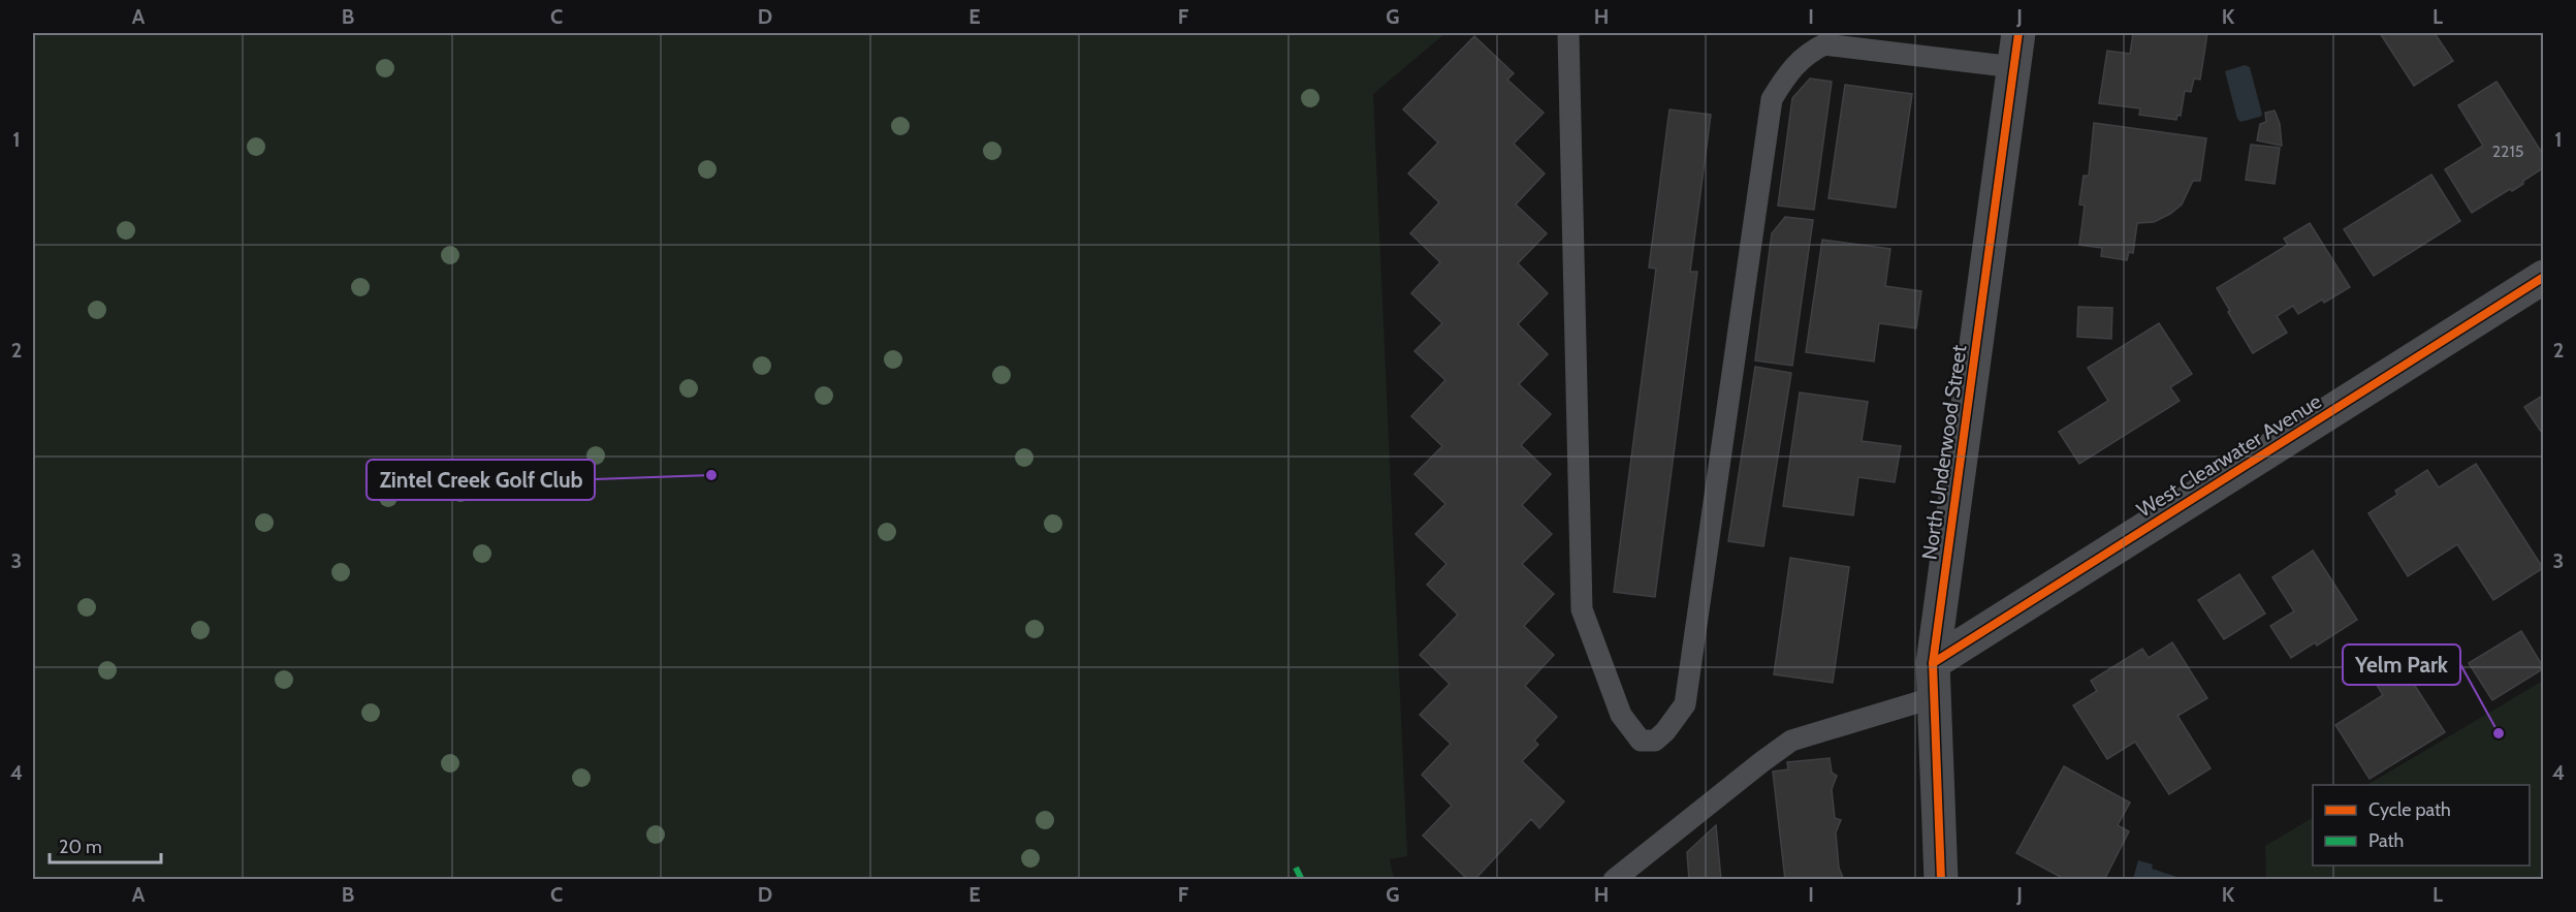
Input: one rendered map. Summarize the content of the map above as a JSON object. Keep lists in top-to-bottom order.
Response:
{
  "streets": {
    "street": ["North Underwood Street", "West Clearwater Avenue"]
  },
  "crossings": [
    ["North Underwood Street", "West Clearwater Avenue"]
  ],
  "places": ["Zintel Creek Golf Club", "Yelm Park"],
  "house_numbers": ["2215"],
  "legend": ["Cycle path", "Path"],
  "scale_bar": "20 m",
  "grid": {
    "columns": [
      "A",
      "B",
      "C",
      "D",
      "E",
      "F",
      "G",
      "H",
      "I",
      "J",
      "K",
      "L"
    ],
    "rows": [
      "1",
      "2",
      "3",
      "4"
    ]
  }
}
